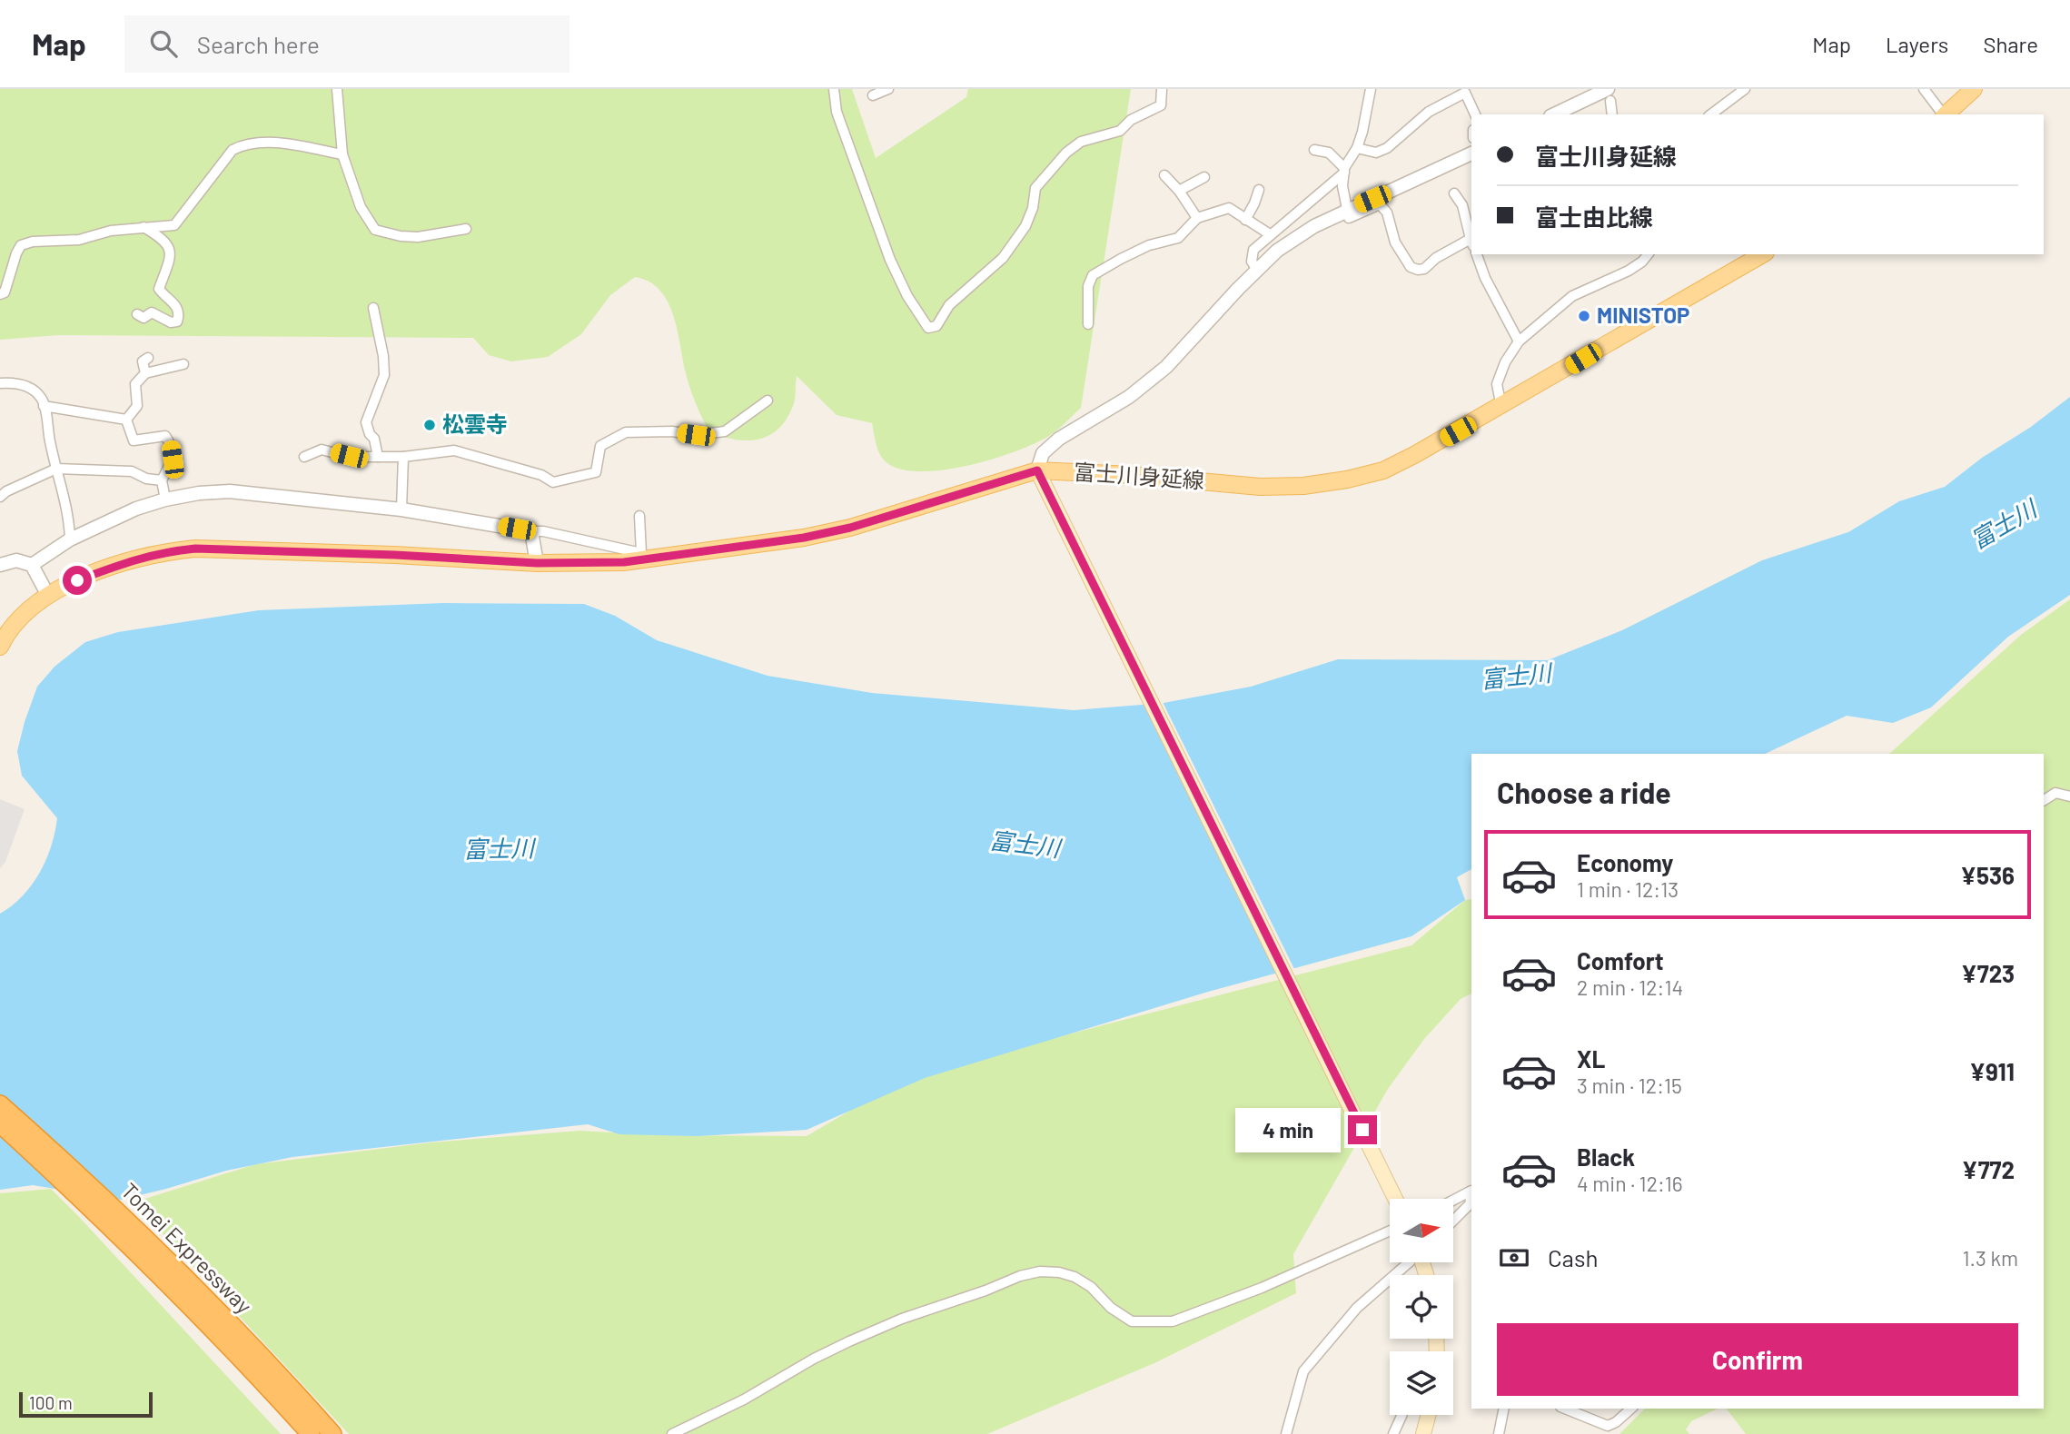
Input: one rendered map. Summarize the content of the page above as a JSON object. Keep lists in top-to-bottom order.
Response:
{
  "streets": {
    "highway": ["Tomei Expressway"],
    "main road": ["富士川身延線"]
  },
  "water": ["富士川"],
  "places": ["MINISTOP", "松雲寺"],
  "scale_bar": "100 m",
  "north": "right",
  "page": {
    "header": "Map",
    "search": "Search here",
    "nav": ["Map", "Layers", "Share"],
    "banner": ["富士川身延線", "富士由比線"],
    "heading": "Choose a ride",
    "list": [
      {
        "name": "Economy",
        "note": "1 min · 12:13",
        "value": "¥536"
      },
      {
        "name": "Comfort",
        "note": "2 min · 12:14",
        "value": "¥723"
      },
      {
        "name": "XL",
        "note": "3 min · 12:15",
        "value": "¥911"
      },
      {
        "name": "Black",
        "note": "4 min · 12:16",
        "value": "¥772"
      }
    ],
    "bubble": "4 min",
    "pay": ["Cash", "1.3 km"],
    "buttons": "Confirm",
    "scale": "100 m"
  }
}
